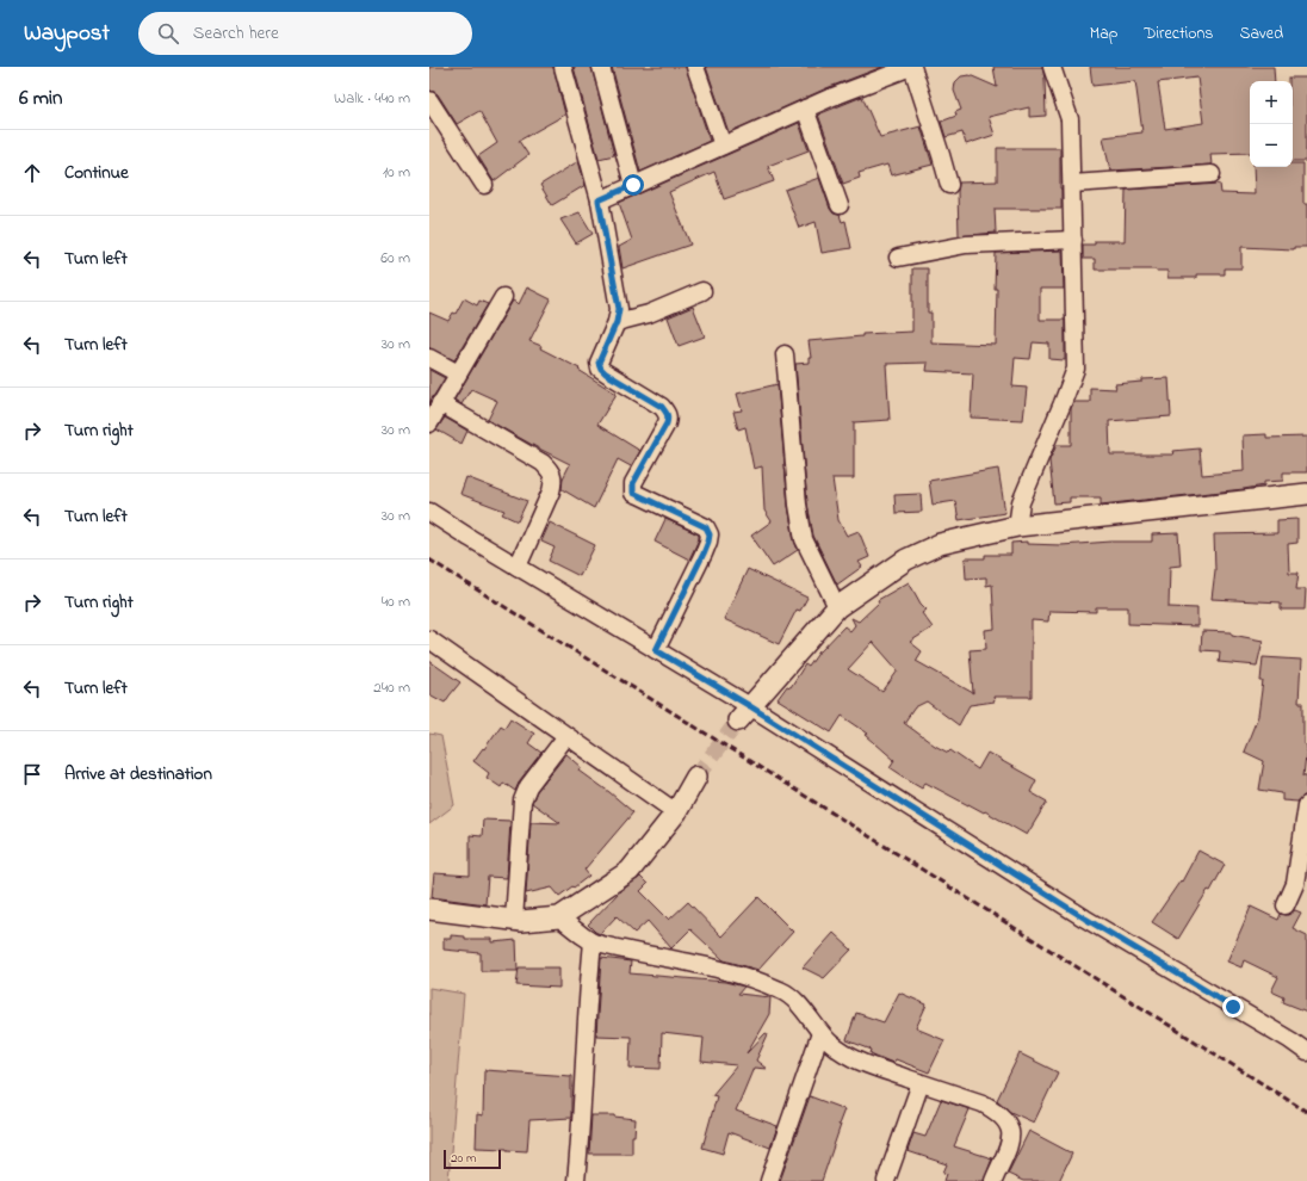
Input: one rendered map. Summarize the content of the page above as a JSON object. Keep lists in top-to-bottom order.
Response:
{
  "scale_bar": "20 m",
  "page": {
    "header": "Waypost",
    "search": "Search here",
    "nav": ["Map", "Directions", "Saved"],
    "heading": ["6 min", "Walk · 440 m"],
    "map_buttons": ["+", "−"],
    "list": [
      ["Continue", "10 m"],
      ["Turn left", "60 m"],
      ["Turn left", "30 m"],
      ["Turn right", "30 m"],
      ["Turn left", "30 m"],
      ["Turn right", "40 m"],
      ["Turn left", "240 m"],
      "Arrive at destination"
    ],
    "scale": "20 m"
  }
}
